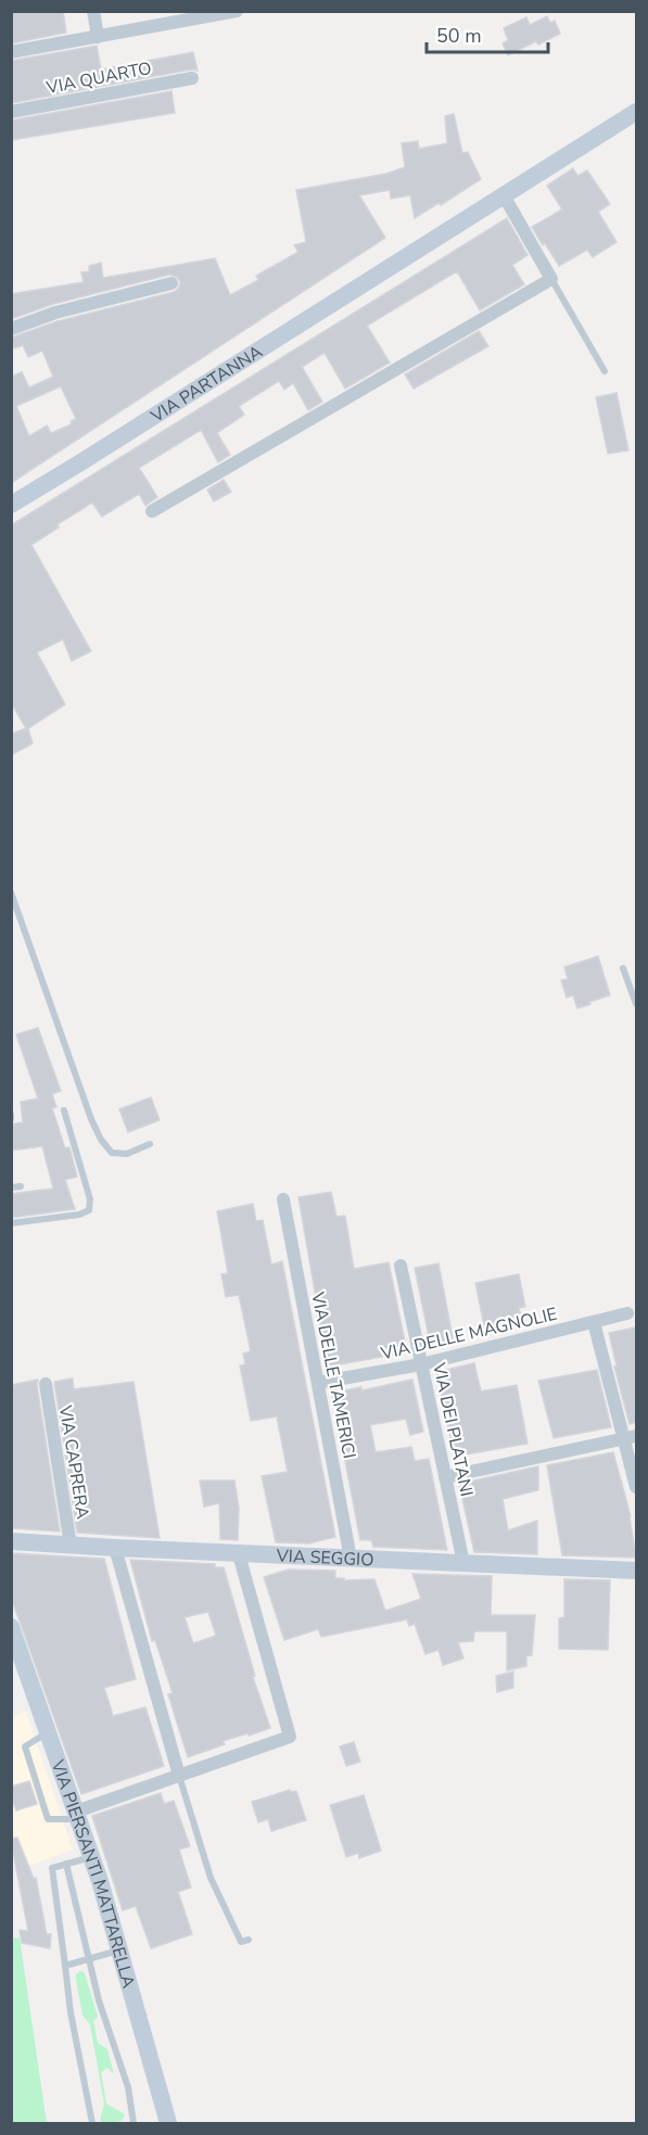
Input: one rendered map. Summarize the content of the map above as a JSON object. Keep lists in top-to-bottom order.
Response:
{
  "streets": {
    "street": [
      "VIA QUARTO",
      "VIA PARTANNA",
      "VIA DELLE MAGNOLIE",
      "VIA DELLE TAMERICI",
      "VIA DEI PLATANI",
      "VIA CAPRERA",
      "VIA SEGGIO",
      "VIA PIERSANTI MATTARELLA"
    ]
  },
  "crossings": [
    ["VIA DELLE MAGNOLIE", "VIA DELLE TAMERICI"],
    ["VIA DELLE MAGNOLIE", "VIA DEI PLATANI"],
    ["VIA DELLE TAMERICI", "VIA SEGGIO"],
    ["VIA DEI PLATANI", "VIA SEGGIO"],
    ["VIA CAPRERA", "VIA SEGGIO"]
  ],
  "scale_bar": "50 m"
}
